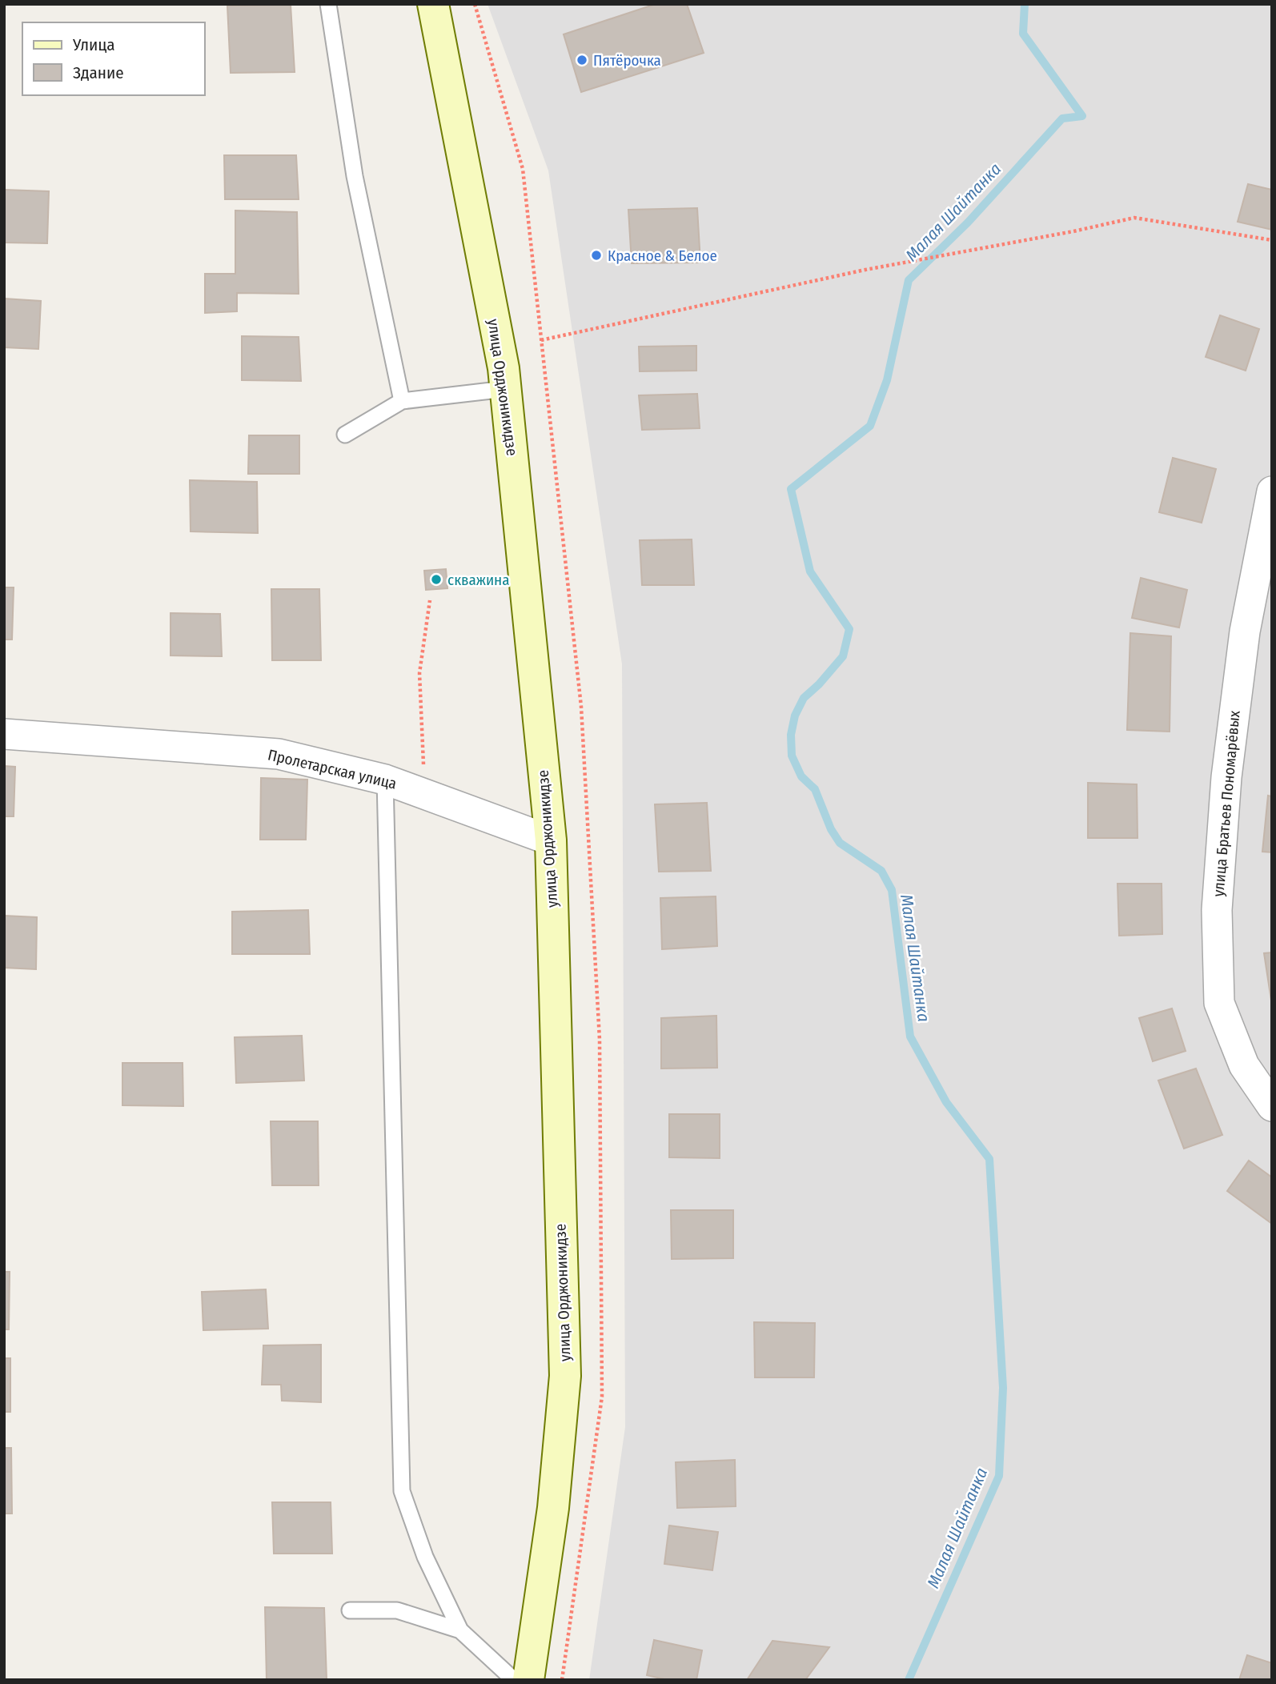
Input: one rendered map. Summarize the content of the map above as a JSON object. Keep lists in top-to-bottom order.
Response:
{
  "streets": {
    "main road": ["улица Орджоникидзе"],
    "street": ["Пролетарская улица", "улица Братьев Пономарёвых"]
  },
  "crossings": [
    ["улица Орджоникидзе", "Пролетарская улица"]
  ],
  "water": ["Малая Шайтанка"],
  "places": ["Пятёрочка", "Красное & Белое", "скважина"],
  "legend": ["Улица", "Здание"]
}
